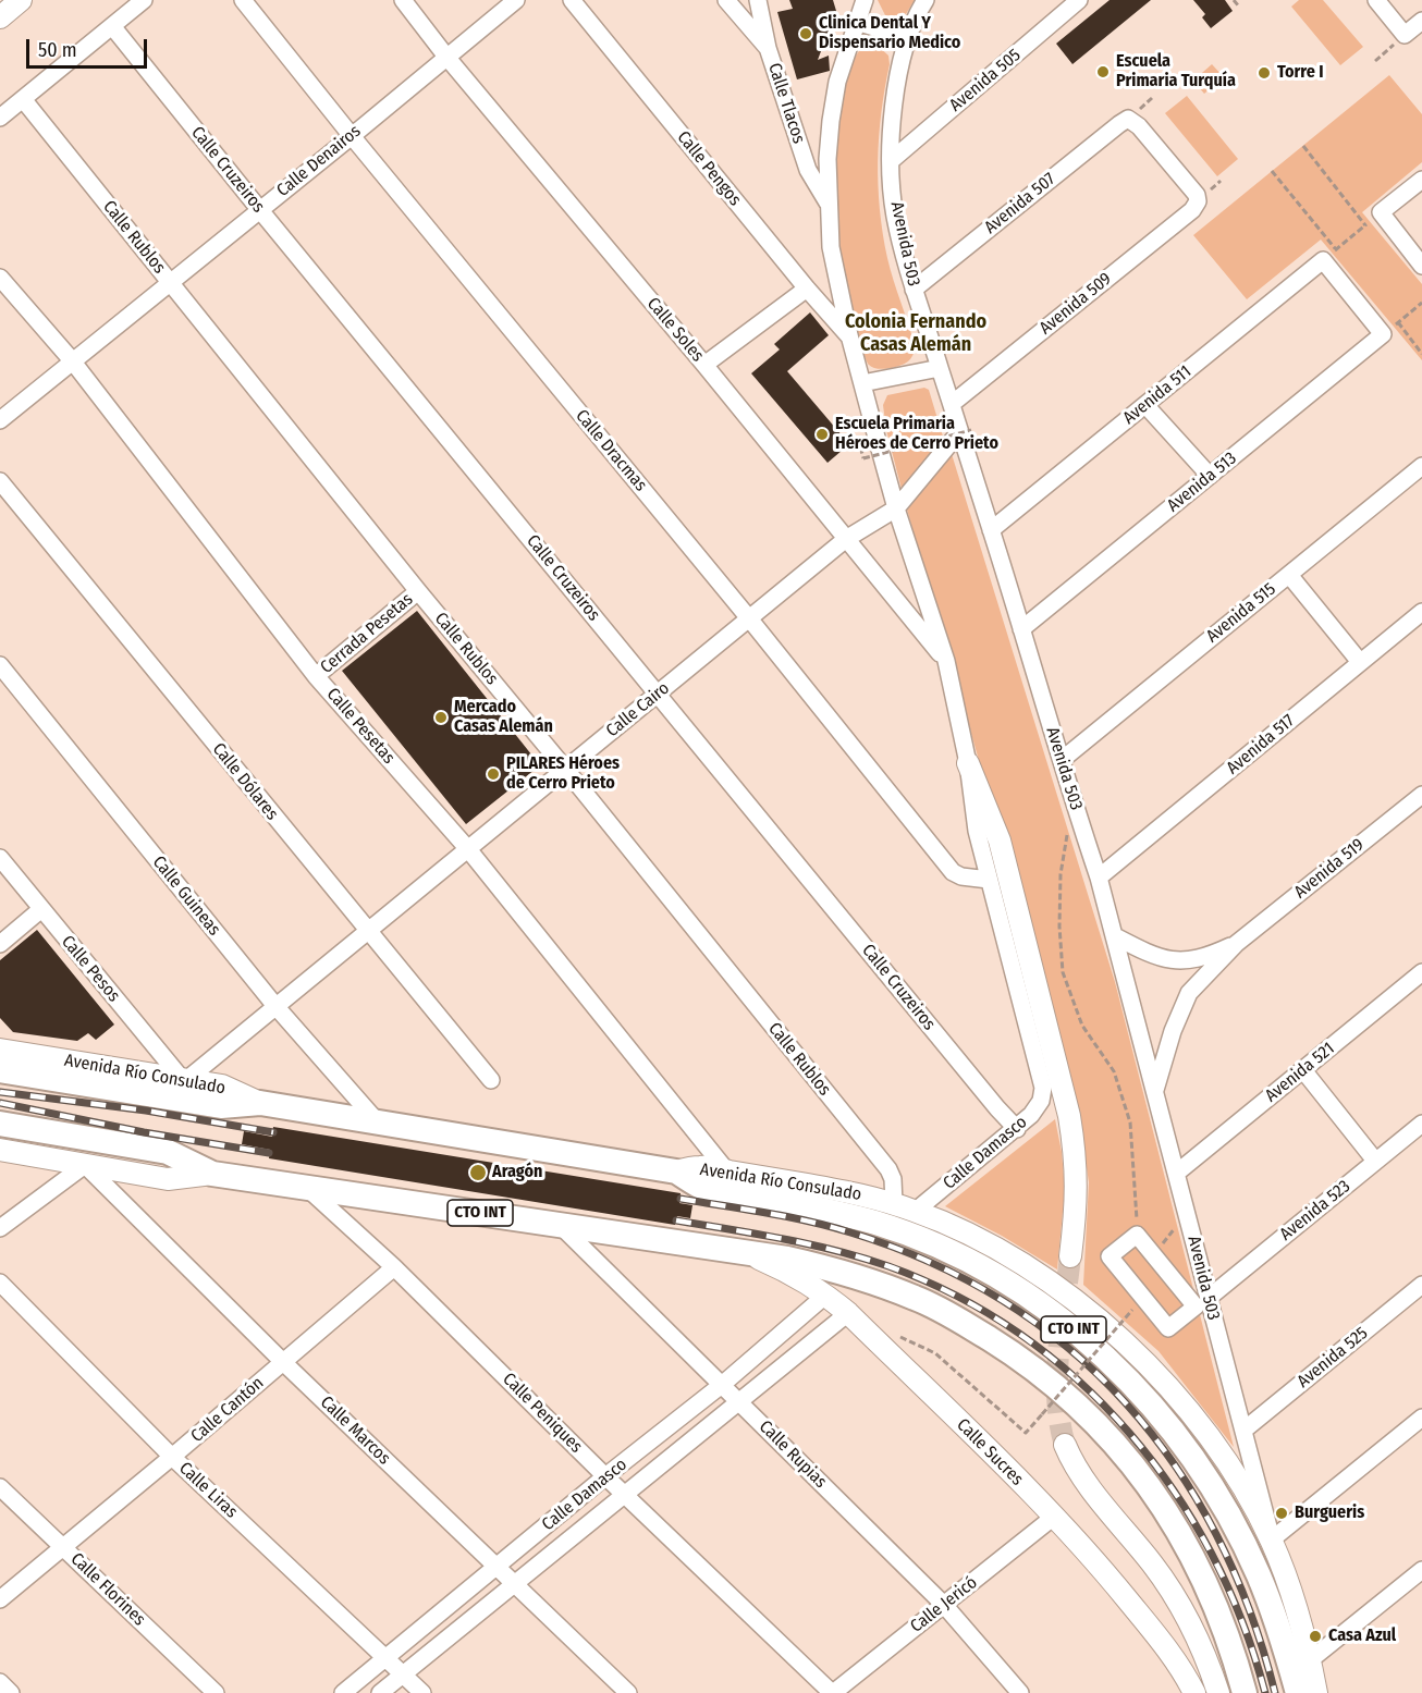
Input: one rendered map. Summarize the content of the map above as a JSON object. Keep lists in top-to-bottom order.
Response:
{
  "streets": {
    "highway": ["Avenida Río Consulado", "CTO INT"],
    "main road": ["Calle Sucres"],
    "street": [
      "Avenida 505",
      "Calle Tlacos",
      "Calle Denairos",
      "Calle Pengos",
      "Calle Cruzeiros",
      "Avenida 507",
      "Calle Rublos",
      "Avenida 503",
      "Avenida 509",
      "Calle Soles",
      "Avenida 511",
      "Calle Dracmas",
      "Avenida 513",
      "Avenida 515",
      "Cerrada Pesetas",
      "Calle Cairo",
      "Calle Pesetas",
      "Avenida 517",
      "Calle Dólares",
      "Avenida 519",
      "Calle Guineas",
      "Calle Pesos",
      "Avenida 521",
      "Calle Damasco",
      "Avenida 523",
      "Avenida 525",
      "Calle Cantón",
      "Calle Peniques",
      "Calle Marcos",
      "Calle Rupias",
      "Calle Liras",
      "Calle Florines",
      "Calle Jericó"
    ]
  },
  "crossings": [
    ["Avenida 505", "Avenida 503"],
    ["Calle Denairos", "Calle Cruzeiros"],
    ["Calle Denairos", "Calle Rublos"],
    ["Calle Denairos", "Calle Soles"],
    ["Calle Denairos", "Calle Dracmas"],
    ["Calle Denairos", "Calle Pesetas"],
    ["Calle Cruzeiros", "Calle Cairo"],
    ["Calle Cruzeiros", "Calle Damasco"],
    ["Avenida 507", "Avenida 503"],
    ["Avenida 507", "Avenida 509"],
    ["Calle Rublos", "Cerrada Pesetas"],
    ["Calle Rublos", "Calle Cairo"],
    ["Calle Rublos", "Avenida Río Consulado"],
    ["Avenida 503", "Avenida 509"],
    ["Avenida 503", "Avenida 511"],
    ["Avenida 503", "Avenida 513"],
    ["Avenida 503", "Avenida 515"],
    ["Avenida 503", "Calle Cairo"],
    ["Avenida 503", "Avenida 517"],
    ["Avenida 503", "Avenida 519"],
    ["Avenida 503", "Avenida 521"],
    ["Avenida 503", "Avenida Río Consulado"],
    ["Avenida 503", "Avenida 523"],
    ["Avenida 503", "Avenida 525"],
    ["Calle Soles", "Calle Cairo"],
    ["Calle Dracmas", "Calle Cairo"],
    ["Calle Dracmas", "Calle Damasco"],
    ["Cerrada Pesetas", "Calle Pesetas"],
    ["Calle Cairo", "Calle Pesetas"],
    ["Calle Cairo", "Calle Dólares"],
    ["Calle Cairo", "Calle Guineas"],
    ["Calle Cairo", "Calle Pesos"],
    ["Calle Cairo", "Avenida Río Consulado"],
    ["Calle Pesetas", "Avenida Río Consulado"],
    ["Calle Guineas", "Avenida Río Consulado"],
    ["Calle Pesos", "Avenida Río Consulado"],
    ["Avenida Río Consulado", "Calle Damasco"],
    ["Avenida Río Consulado", "CTO INT"],
    ["Calle Damasco", "Calle Peniques"],
    ["Calle Damasco", "Calle Marcos"],
    ["Calle Damasco", "Calle Sucres"],
    ["Calle Damasco", "Calle Rupias"],
    ["Calle Damasco", "Calle Liras"],
    ["CTO INT", "Calle Peniques"],
    ["CTO INT", "Calle Marcos"],
    ["CTO INT", "Calle Sucres"],
    ["CTO INT", "Calle Rupias"],
    ["Calle Cantón", "Calle Peniques"],
    ["Calle Cantón", "Calle Marcos"],
    ["Calle Cantón", "Calle Liras"],
    ["Calle Cantón", "Calle Florines"],
    ["Calle Peniques", "Calle Jericó"],
    ["Calle Sucres", "Calle Jericó"],
    ["Calle Rupias", "Calle Jericó"]
  ],
  "districts": ["Colonia Fernando Casas Alemán"],
  "places": [
    "Clinica Dental Y Dispensario Medico",
    "Escuela Primaria Turquía",
    "Torre I",
    "Escuela Primaria Héroes de Cerro Prieto",
    "Mercado Casas Alemán",
    "PILARES Héroes de Cerro Prieto",
    "Aragón",
    "Burgueris",
    "Casa Azul"
  ],
  "scale_bar": "50 m"
}
